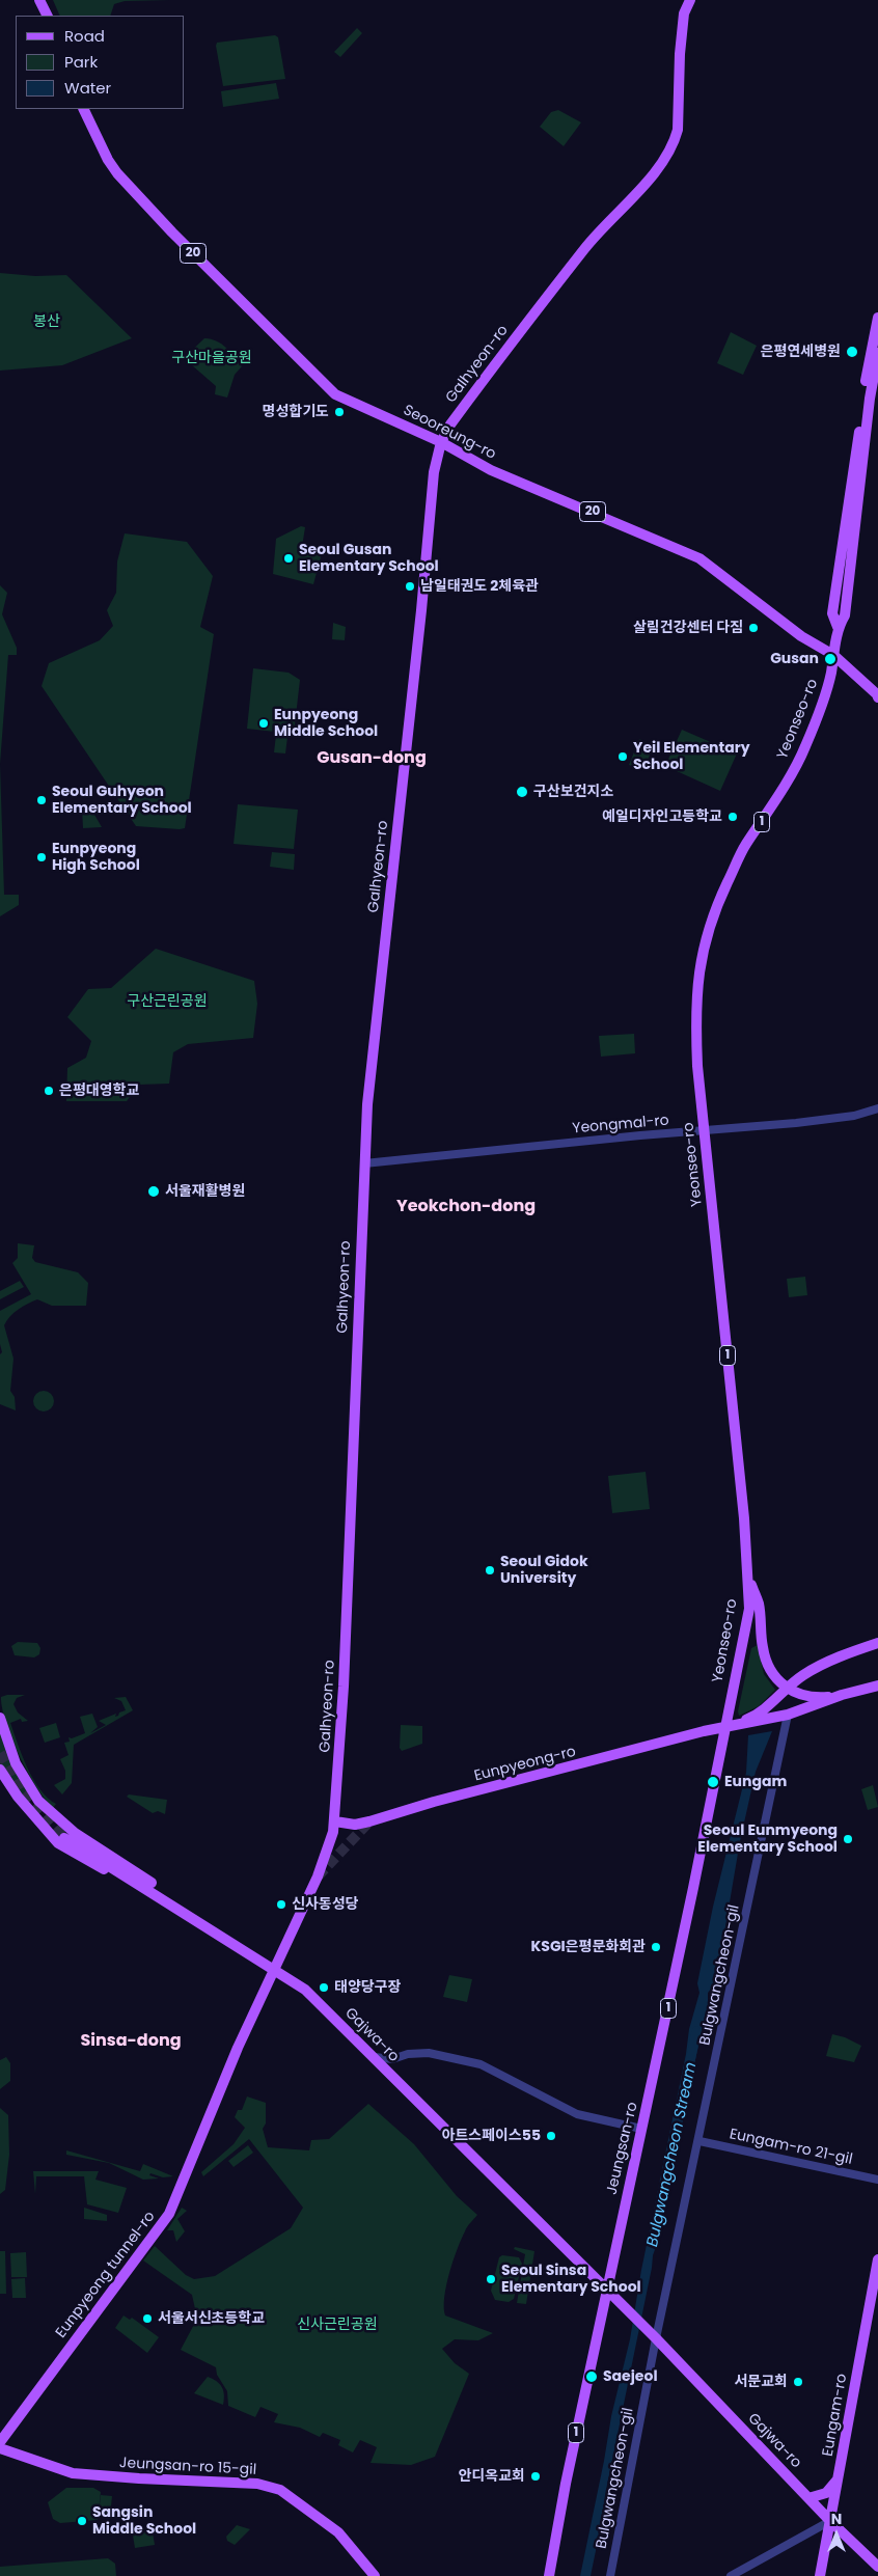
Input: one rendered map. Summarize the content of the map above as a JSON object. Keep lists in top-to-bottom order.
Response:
{
  "streets": {
    "main road": [
      "20",
      "Galhyeon-ro",
      "Seooreung-ro",
      "Yeonseo-ro",
      "1",
      "Eunpyeong-ro",
      "Gajwa-ro",
      "Jeungsan-ro",
      "Eunpyeong tunnel-ro",
      "Eungam-ro",
      "Jeungsan-ro 15-gil"
    ],
    "street": ["Yeongmal-ro", "Bulgwangcheon-gil", "Eungam-ro 21-gil"]
  },
  "crossings": [
    ["Galhyeon-ro", "Seooreung-ro"],
    ["Galhyeon-ro", "Yeongmal-ro"],
    ["Galhyeon-ro", "Eunpyeong-ro"],
    ["Seooreung-ro", "Yeonseo-ro"],
    ["Yeonseo-ro", "Yeongmal-ro"],
    ["Yeonseo-ro", "Eunpyeong-ro"],
    ["Yeonseo-ro", "Jeungsan-ro"],
    ["Eunpyeong-ro", "Bulgwangcheon-gil"],
    ["Eunpyeong-ro", "Jeungsan-ro"],
    ["Bulgwangcheon-gil", "Gajwa-ro"],
    ["Bulgwangcheon-gil", "Eungam-ro 21-gil"],
    ["Gajwa-ro", "Jeungsan-ro"],
    ["Gajwa-ro", "Eunpyeong tunnel-ro"],
    ["Gajwa-ro", "Eungam-ro"]
  ],
  "districts": ["Gusan-dong", "Yeokchon-dong", "Sinsa-dong"],
  "water": ["Bulgwangcheon Stream"],
  "parks": [
    "봉산",
    "구산마을공원",
    "구산근린공원",
    "신사근린공원"
  ],
  "places": [
    "은평연세병원",
    "명성합기도",
    "Seoul Gusan Elementary School",
    "남일태권도 2체육관",
    "살림건강센터 다짐",
    "Gusan",
    "Eunpyeong Middle School",
    "Yeil Elementary School",
    "구산보건지소",
    "Seoul Guhyeon Elementary School",
    "예일디자인고등학교",
    "Eunpyeong High School",
    "은평대영학교",
    "서울재활병원",
    "Seoul Gidok University",
    "Eungam",
    "Seoul Eunmyeong Elementary School",
    "신사동성당",
    "KSGI은평문화회관",
    "태양당구장",
    "아트스페이스55",
    "Seoul Sinsa Elementary School",
    "서울서신초등학교",
    "Saejeol",
    "서문교회",
    "안디옥교회",
    "Sangsin Middle School"
  ],
  "legend": ["Road", "Park", "Water"],
  "north": "top"
}
